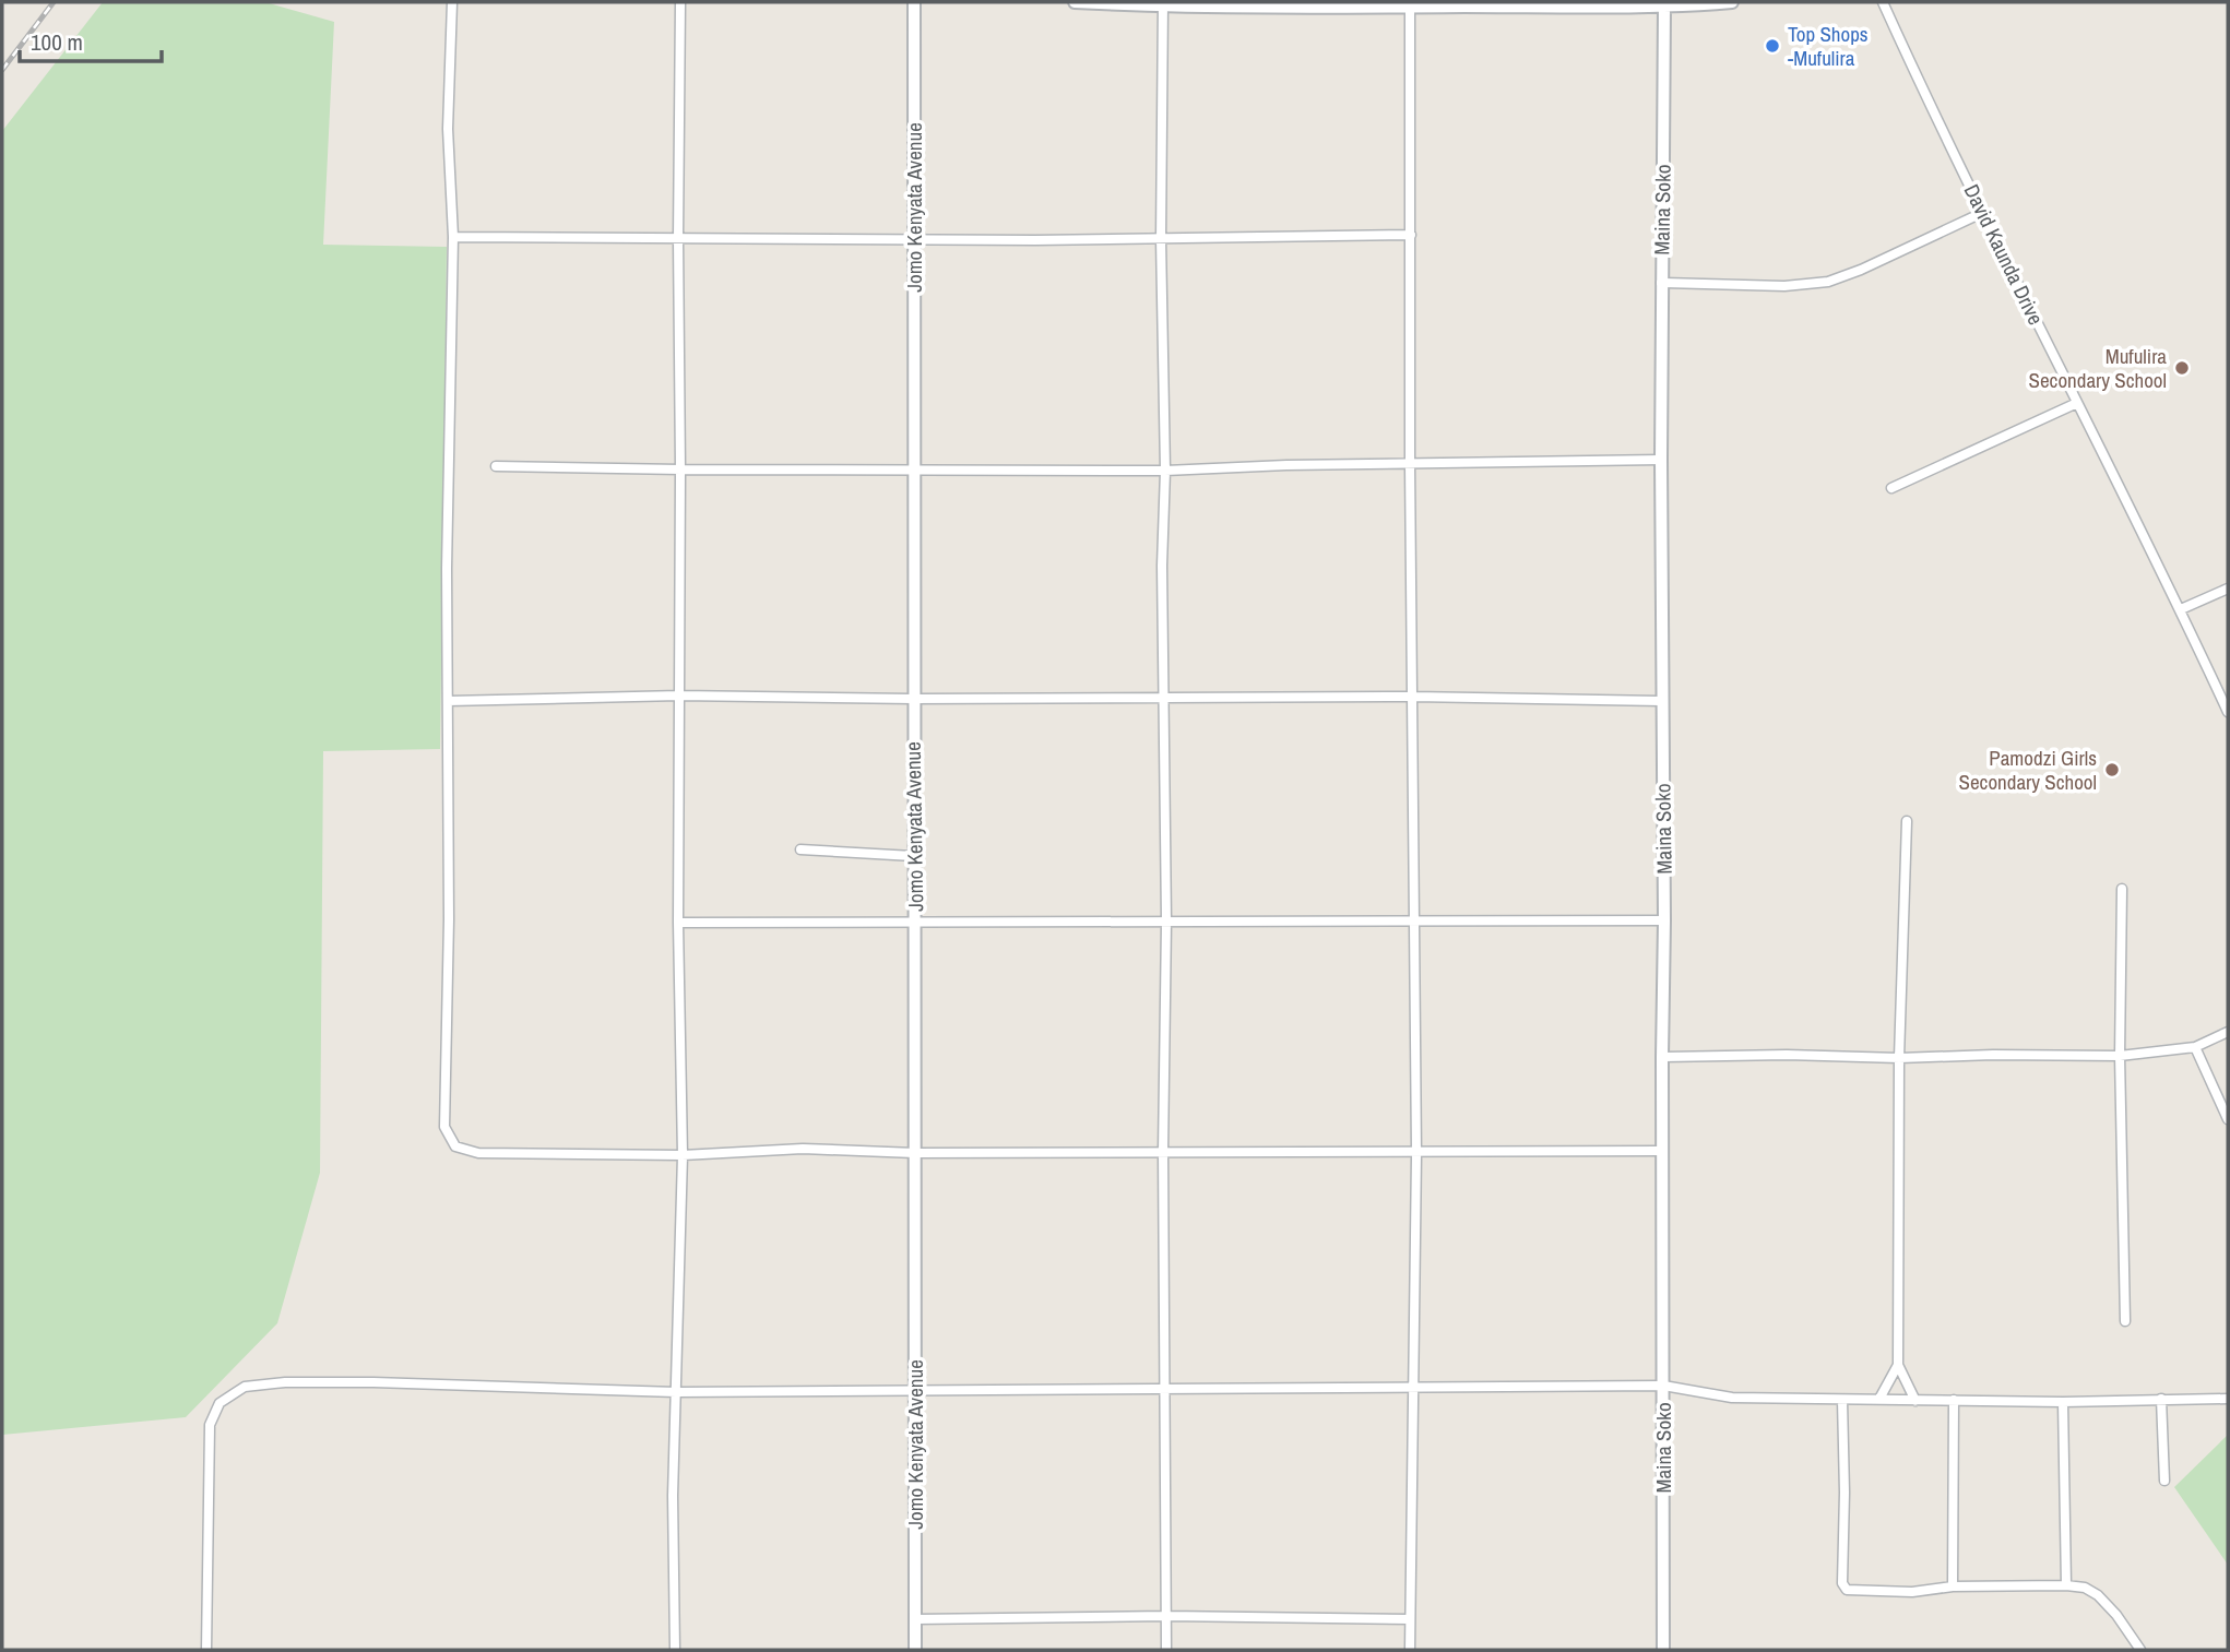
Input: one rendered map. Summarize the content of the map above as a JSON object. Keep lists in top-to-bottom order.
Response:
{
  "streets": {
    "street": ["Jomo Kenyata Avenue", "Maina Soko", "David Kaunda Drive"]
  },
  "places": ["Top Shops -Mufulira", "Mufulira Secondary School", "Pamodzi Girls Secondary School"],
  "scale_bar": "100 m"
}
